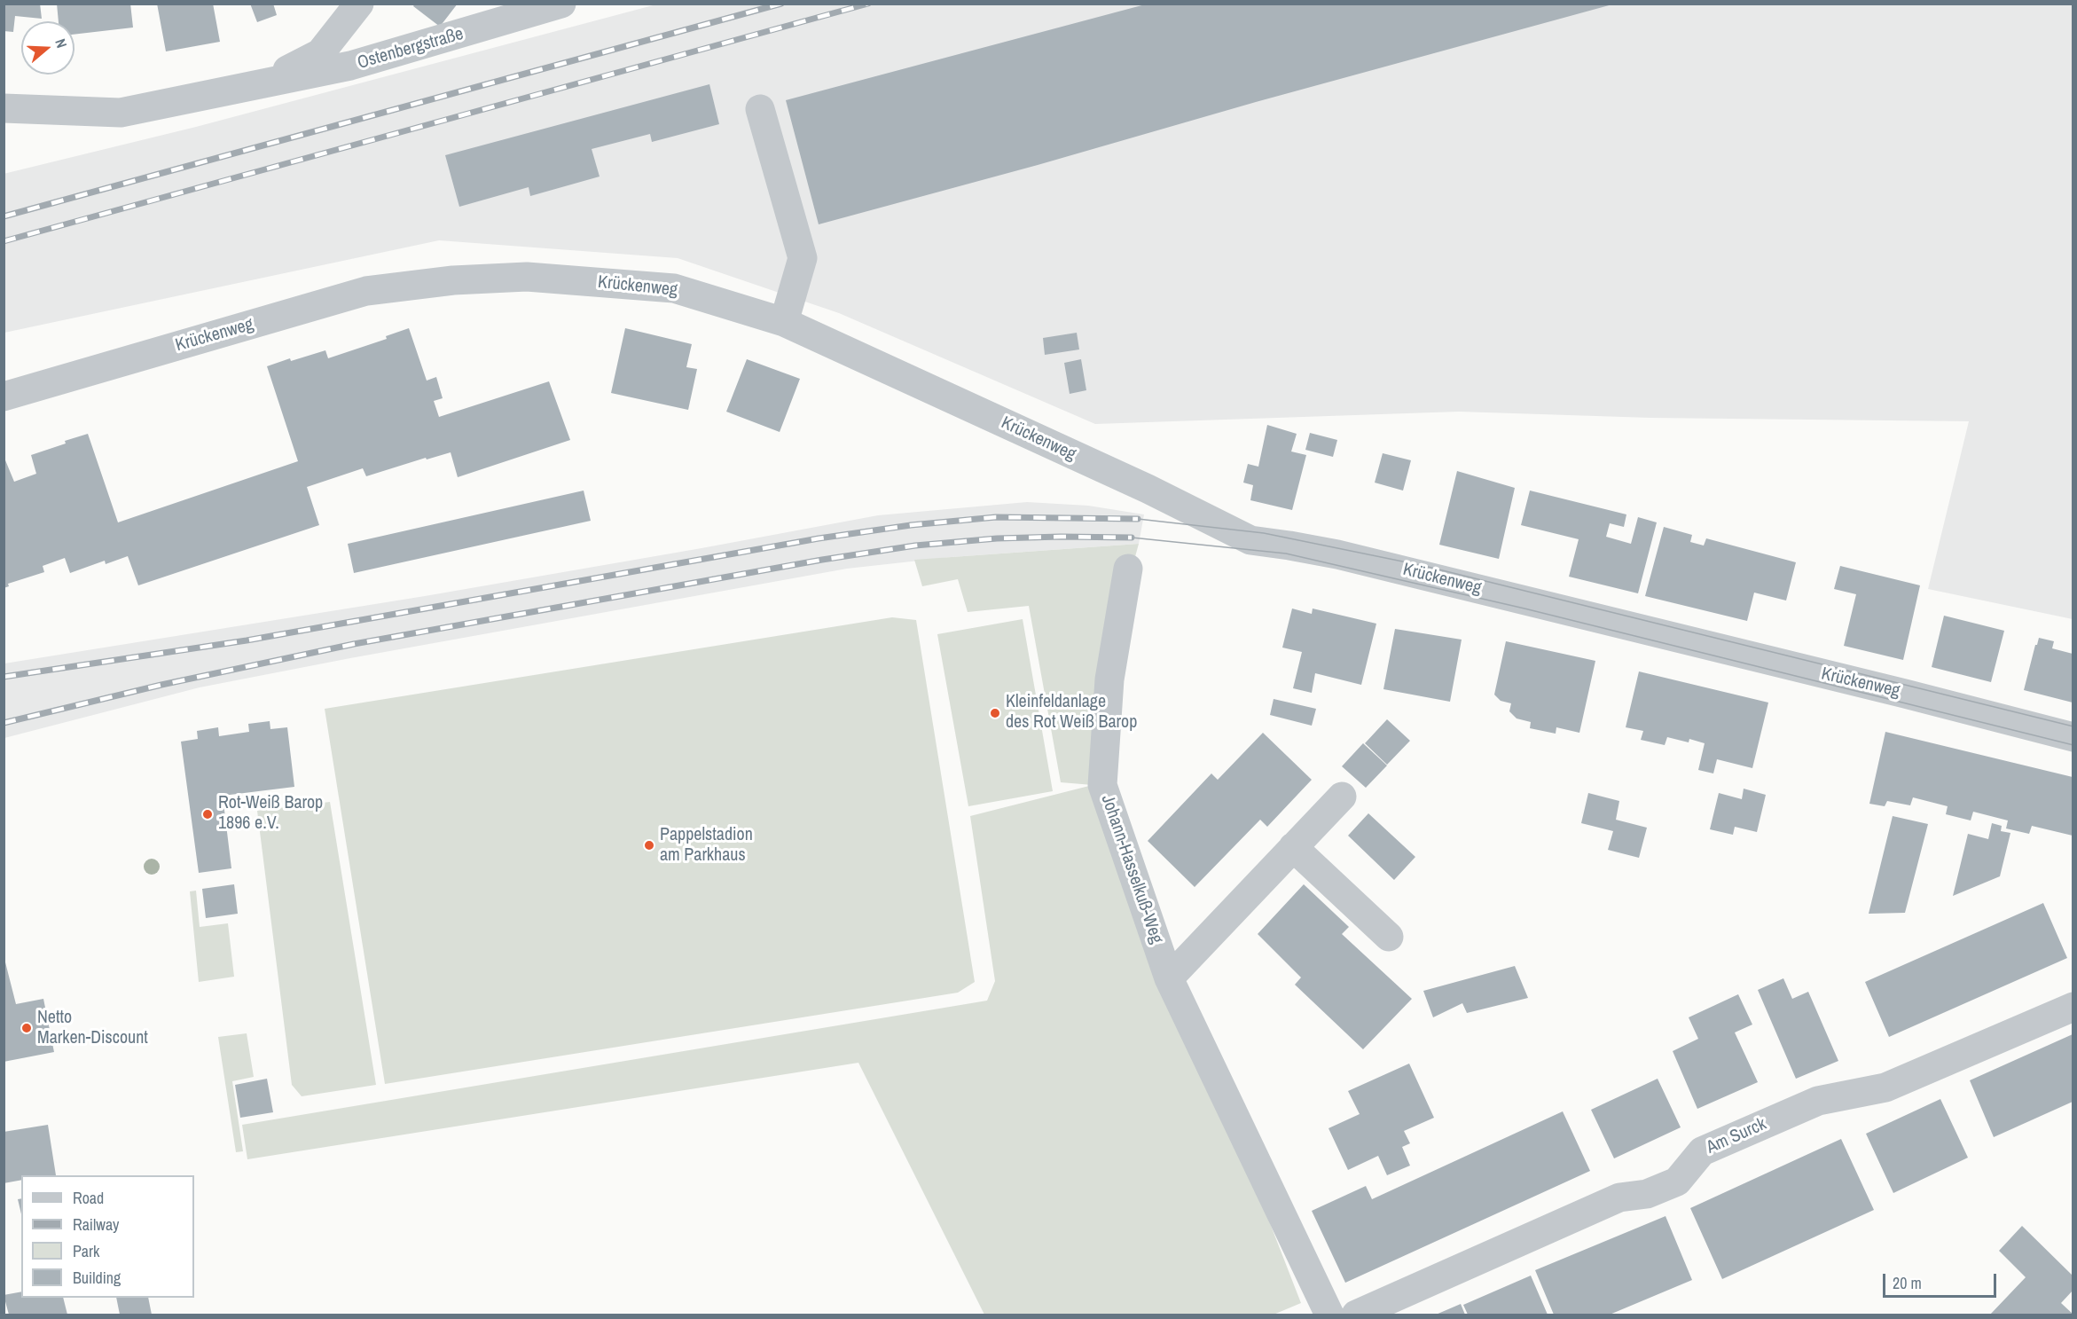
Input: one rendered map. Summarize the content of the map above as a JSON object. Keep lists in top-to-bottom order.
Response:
{
  "streets": {
    "street": [
      "Ostenbergstraße",
      "Krückenweg",
      "Johann-Hasselkuß-Weg",
      "Am Surck"
    ]
  },
  "places": [
    "Kleinfeldanlage des Rot Weiß Barop",
    "Rot-Weiß Barop 1896 e.V.",
    "Pappelstadion am Parkhaus",
    "Netto Marken-Discount"
  ],
  "legend": [
    "Road",
    "Railway",
    "Park",
    "Building"
  ],
  "scale_bar": "20 m",
  "north": "right"
}
